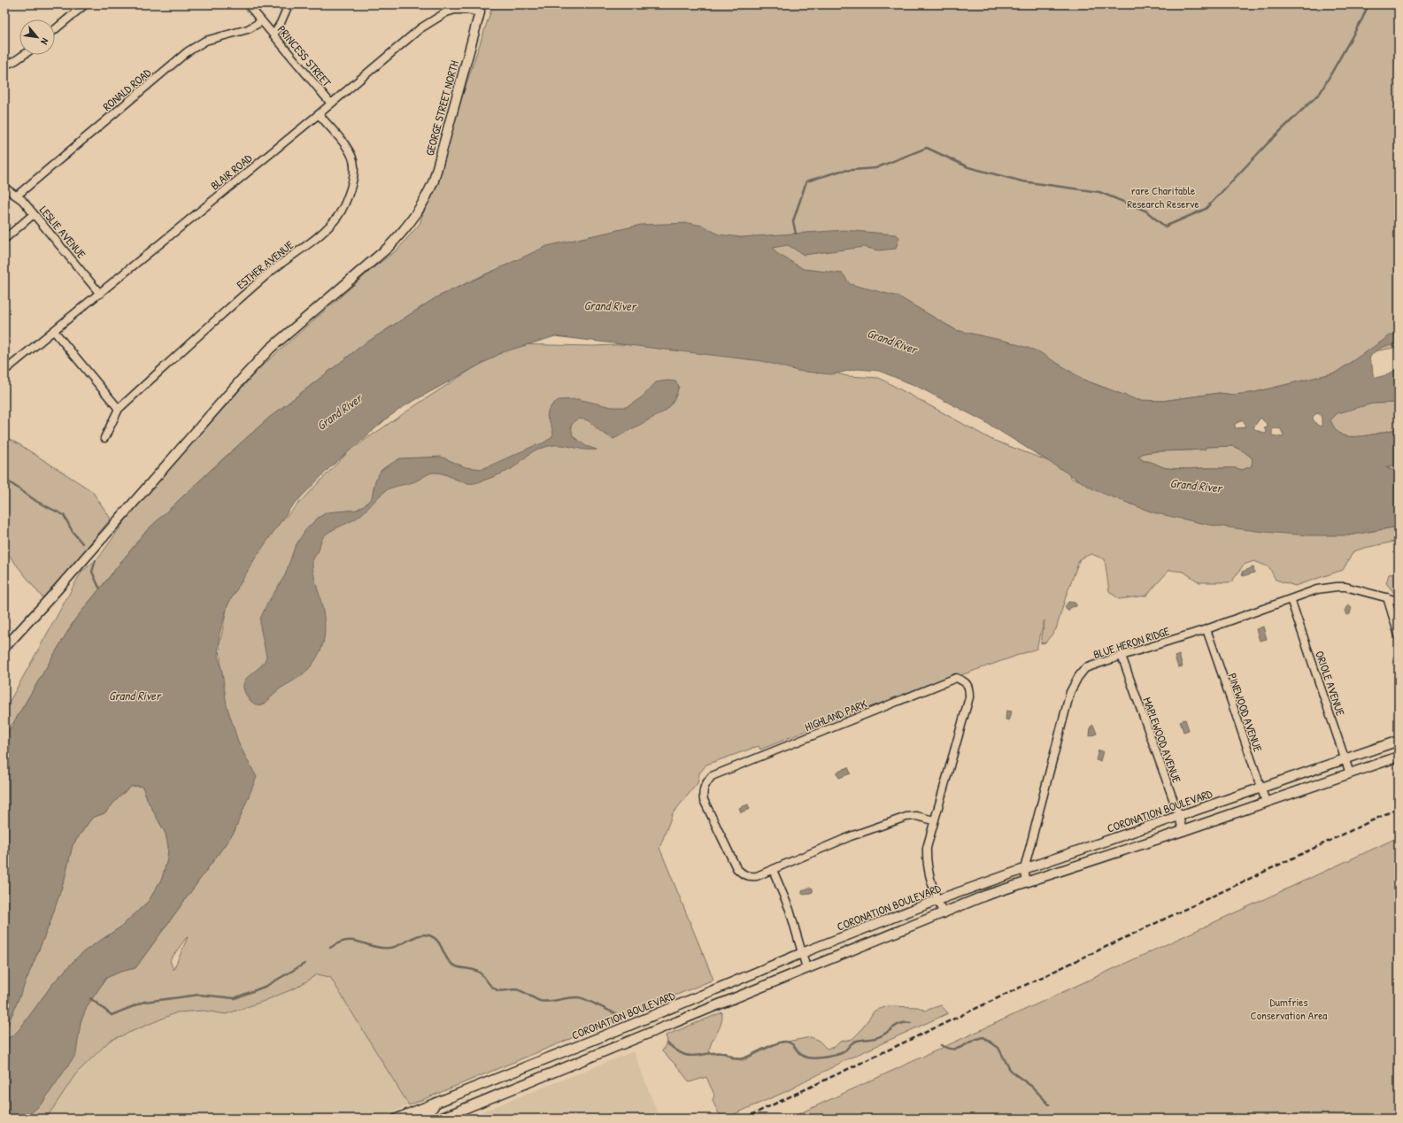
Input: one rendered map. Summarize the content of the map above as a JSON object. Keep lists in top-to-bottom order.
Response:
{
  "streets": {
    "main road": ["GEORGE STREET NORTH", "CORONATION BOULEVARD"],
    "street": [
      "PRINCESS STREET",
      "RONALD ROAD",
      "BLAIR ROAD",
      "LESLIE AVENUE",
      "ESTHER AVENUE",
      "BLUE HERON RIDGE",
      "ORIOLE AVENUE",
      "PINEWOOD AVENUE",
      "HIGHLAND PARK",
      "MAPLEWOOD AVENUE"
    ]
  },
  "crossings": [
    ["PRINCESS STREET", "RONALD ROAD"],
    ["PRINCESS STREET", "BLAIR ROAD"],
    ["RONALD ROAD", "LESLIE AVENUE"],
    ["GEORGE STREET NORTH", "BLAIR ROAD"],
    ["BLAIR ROAD", "LESLIE AVENUE"],
    ["BLAIR ROAD", "ESTHER AVENUE"],
    ["BLUE HERON RIDGE", "ORIOLE AVENUE"],
    ["BLUE HERON RIDGE", "PINEWOOD AVENUE"],
    ["BLUE HERON RIDGE", "MAPLEWOOD AVENUE"],
    ["BLUE HERON RIDGE", "CORONATION BOULEVARD"],
    ["ORIOLE AVENUE", "CORONATION BOULEVARD"],
    ["PINEWOOD AVENUE", "CORONATION BOULEVARD"],
    ["HIGHLAND PARK", "CORONATION BOULEVARD"],
    ["MAPLEWOOD AVENUE", "CORONATION BOULEVARD"]
  ],
  "water": ["Grand River"],
  "parks": ["rare Charitable Research Reserve", "Dumfries Conservation Area"],
  "north": "bottom right"
}
